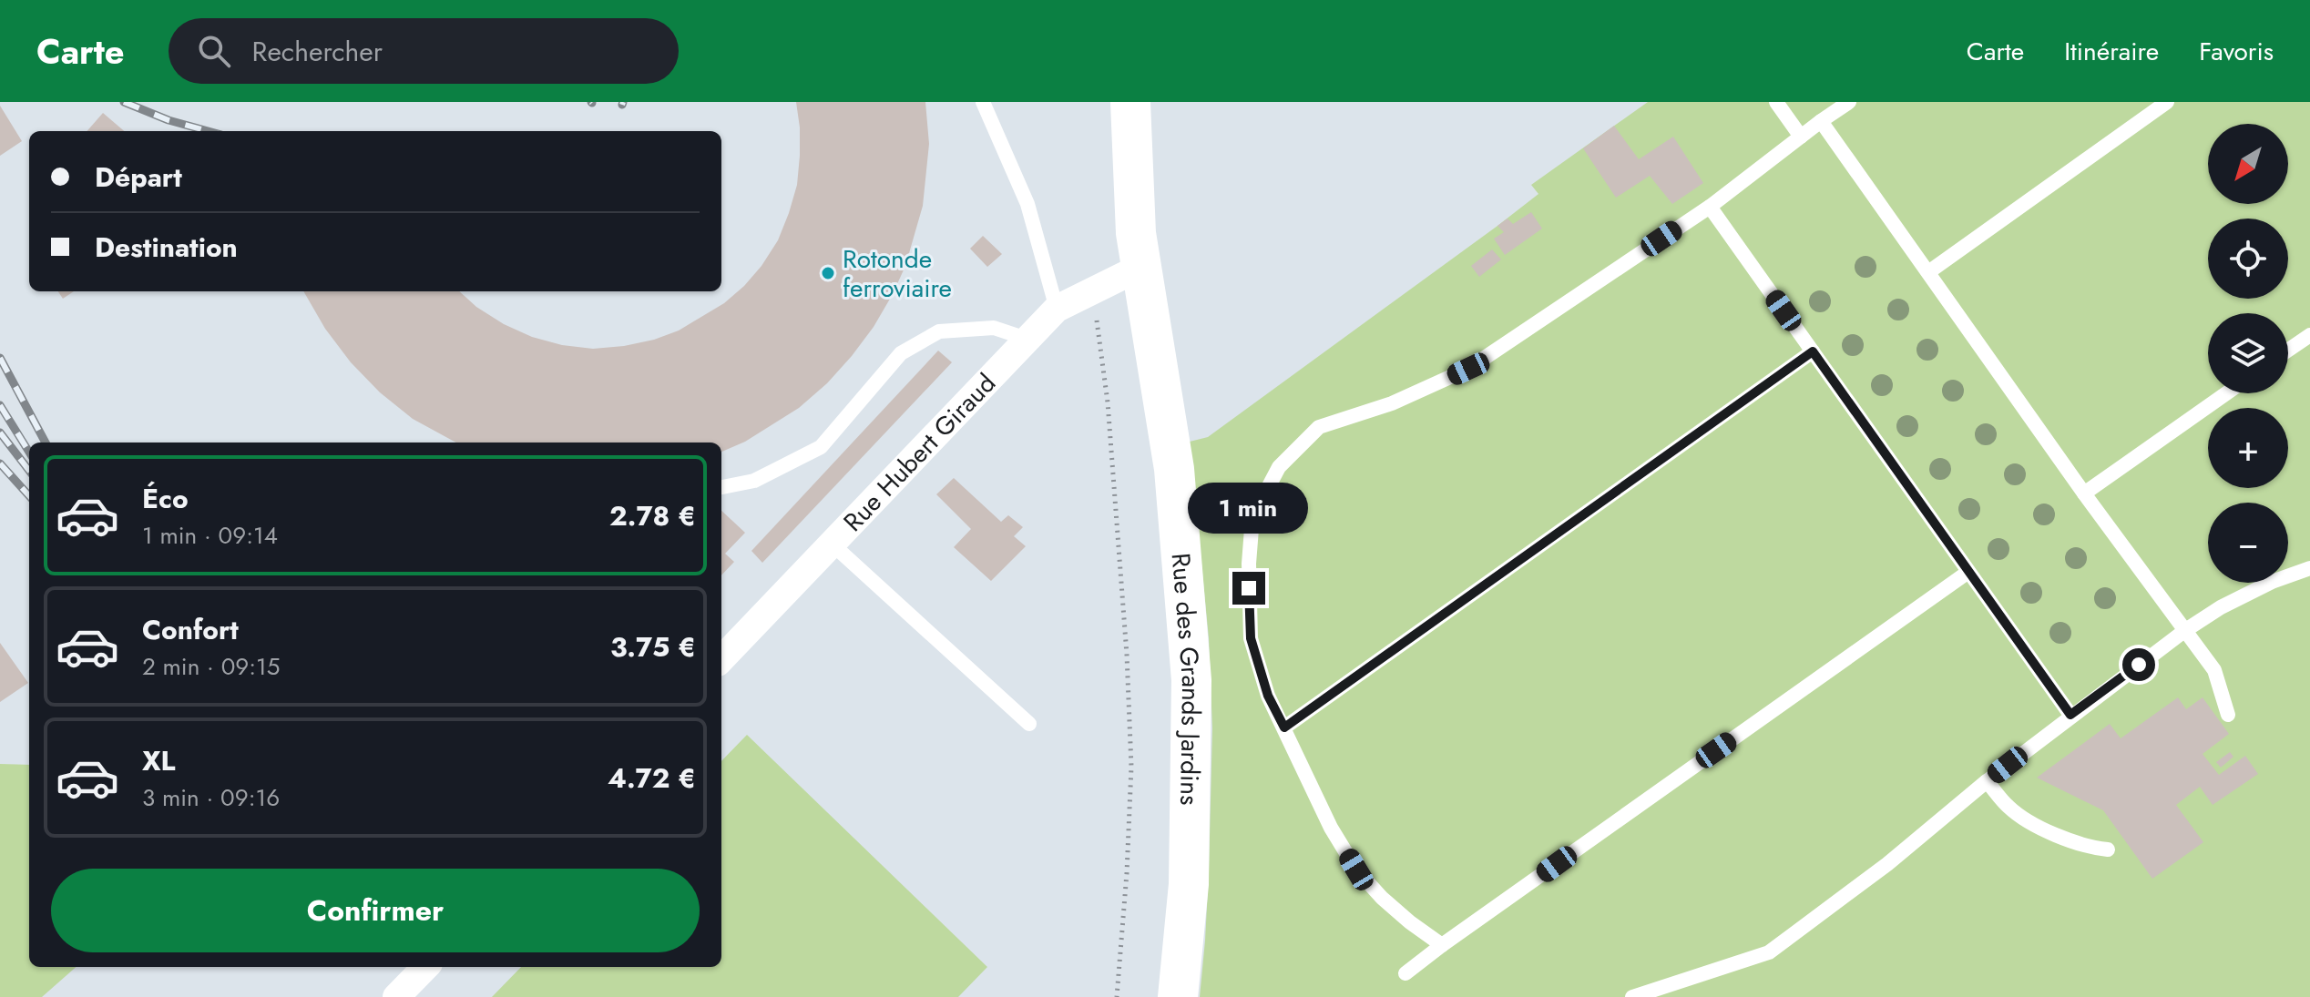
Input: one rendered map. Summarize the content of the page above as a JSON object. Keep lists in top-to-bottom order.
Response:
{
  "streets": {
    "main road": ["Rue des Grands Jardins"],
    "street": ["Rue Hubert Giraud"]
  },
  "crossings": [
    ["Rue Hubert Giraud", "Rue des Grands Jardins"]
  ],
  "places": ["Rotonde ferroviaire"],
  "north": "bottom left",
  "page": {
    "header": "Carte",
    "search": "Rechercher",
    "nav": ["Carte", "Itinéraire", "Favoris"],
    "map_buttons": ["+", "−"],
    "banner": ["Départ", "Destination"],
    "list": [
      {
        "name": "Éco",
        "note": "1 min · 09:14",
        "value": "2.78 €"
      },
      {
        "name": "Confort",
        "note": "2 min · 09:15",
        "value": "3.75 €"
      },
      {
        "name": "XL",
        "note": "3 min · 09:16",
        "value": "4.72 €"
      }
    ],
    "bubble": "1 min",
    "buttons": "Confirmer"
  }
}
